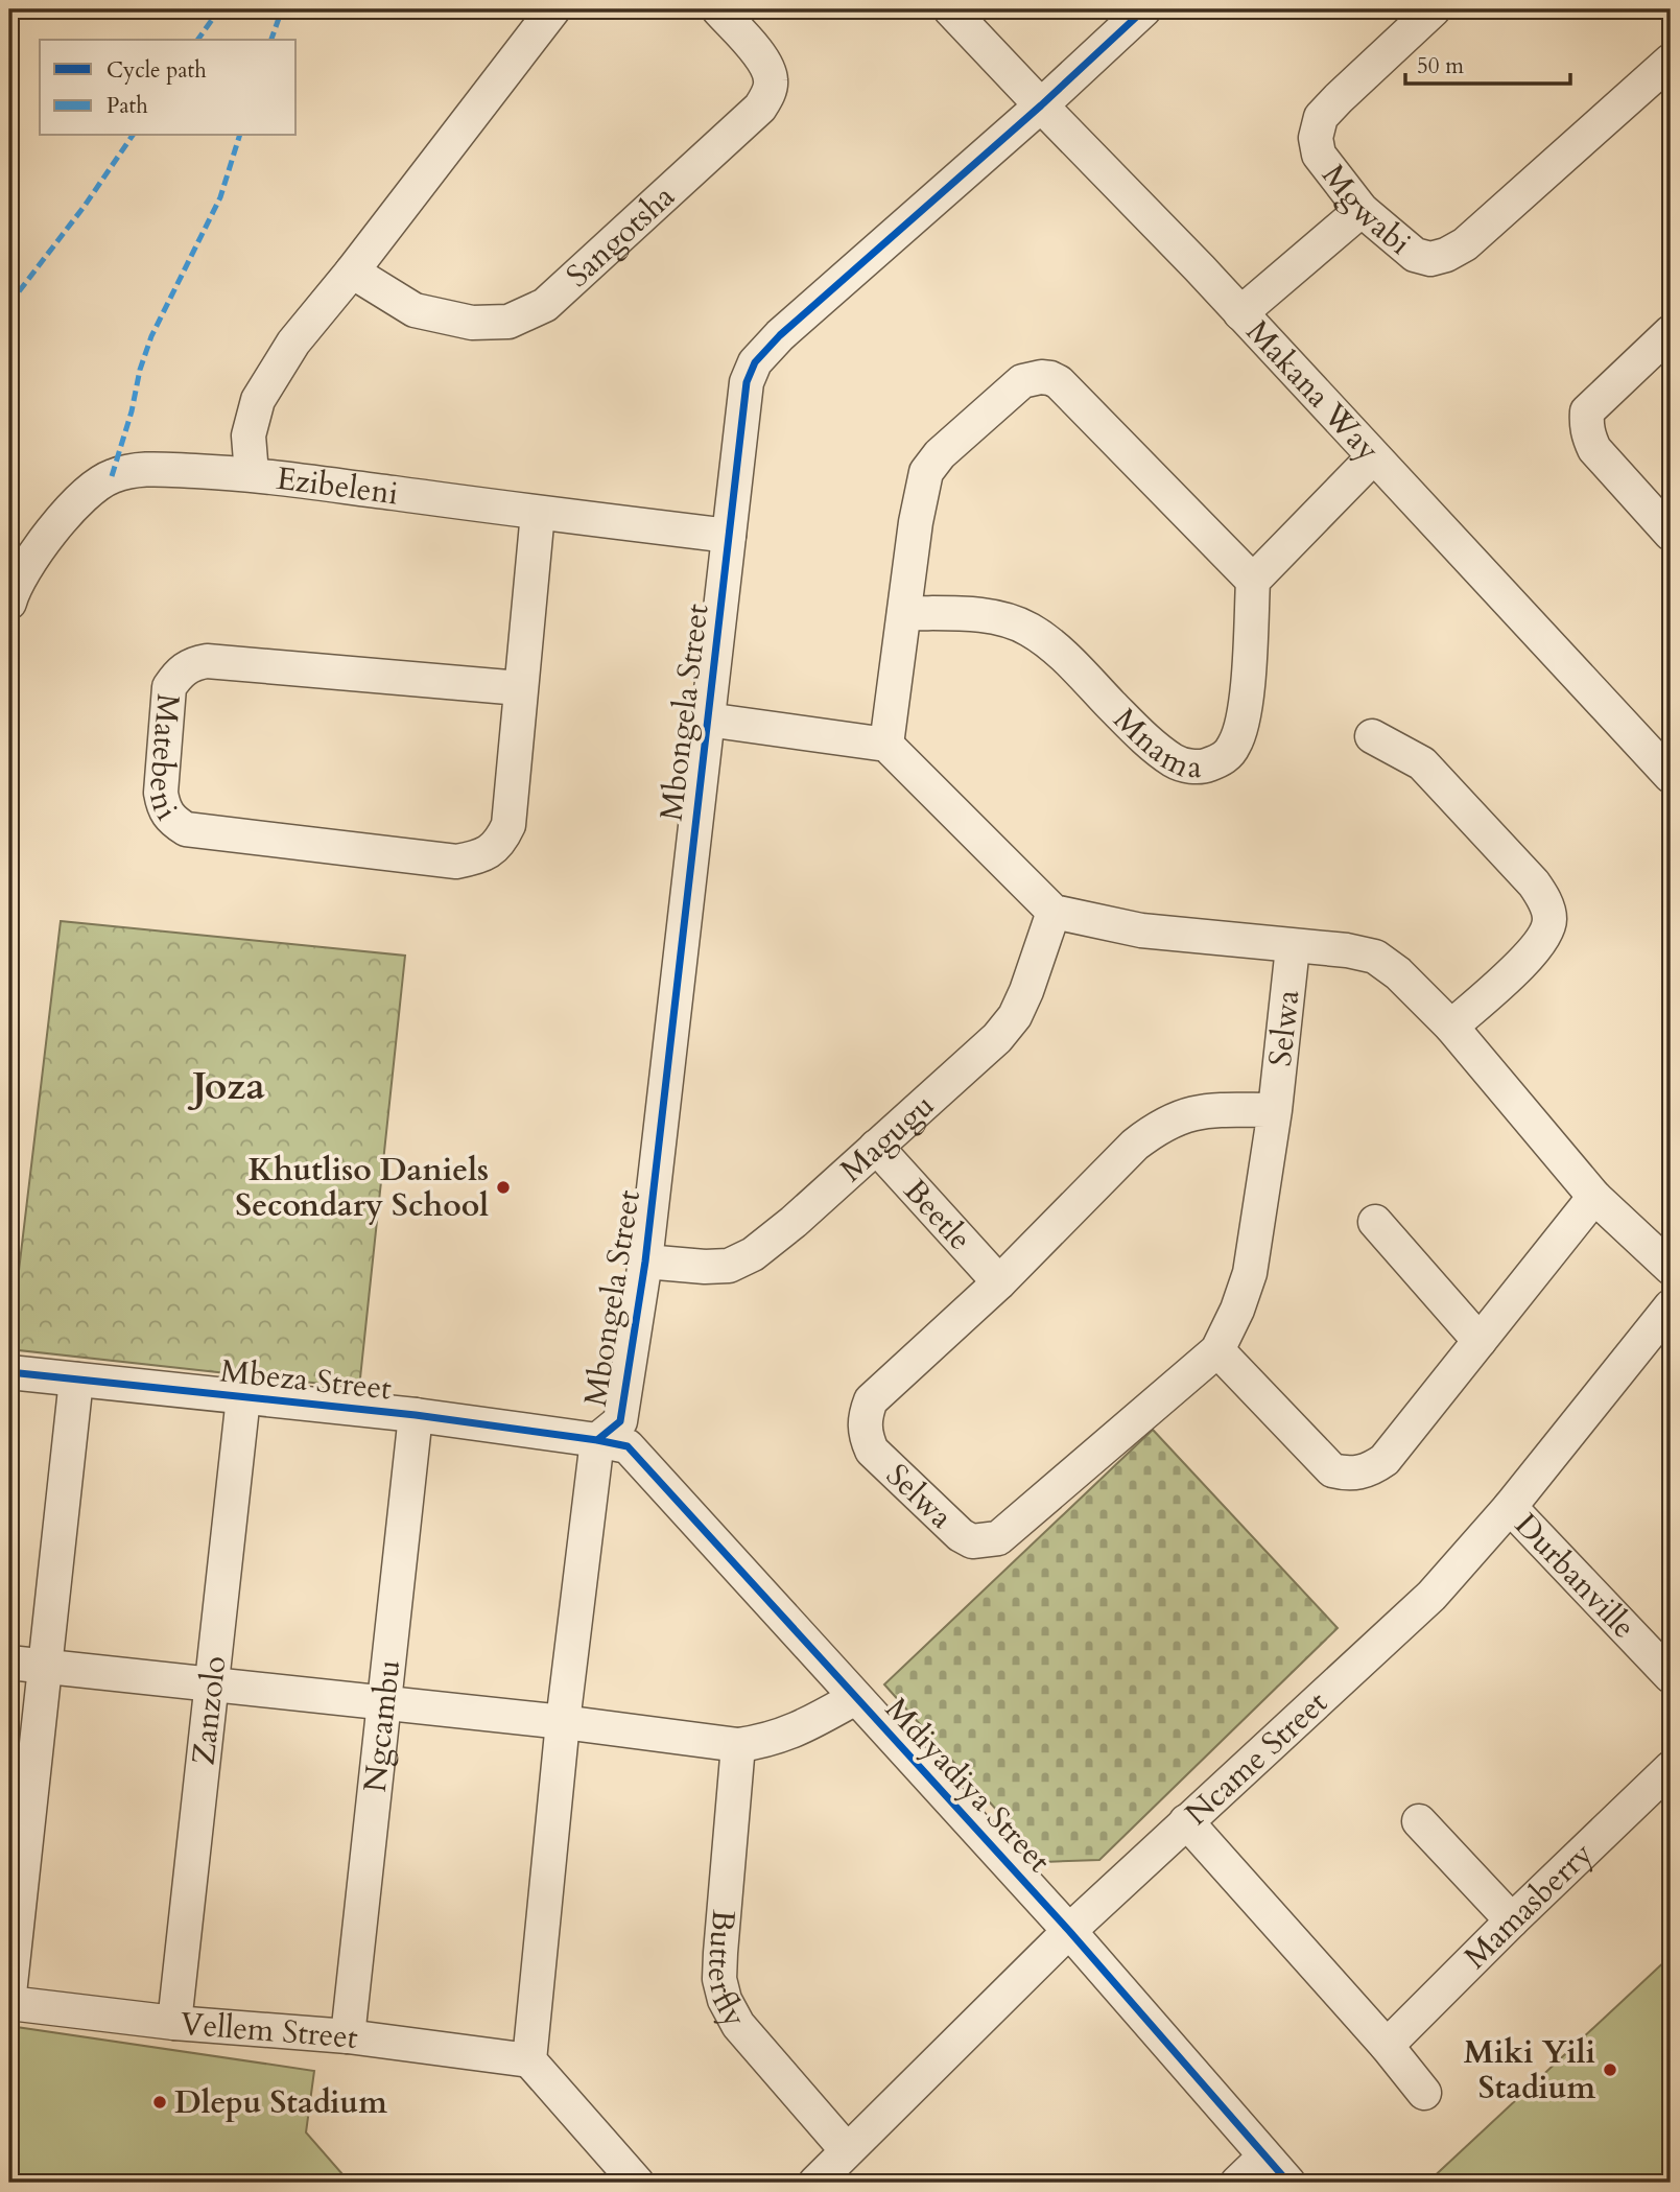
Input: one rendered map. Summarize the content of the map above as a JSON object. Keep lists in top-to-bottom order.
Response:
{
  "streets": {
    "street": [
      "Mgwabi",
      "Sangotsha",
      "Makana Way",
      "Ezibeleni",
      "Mbongela Street",
      "Mnama",
      "Matebeni",
      "Selwa",
      "Magugu",
      "Beetle",
      "Mbeza Street",
      "Durbanville",
      "Zanzolo",
      "Ngcambu",
      "Ncame Street",
      "Mdiyadiya Street",
      "Mamasberry",
      "Butterfly",
      "Vellem Street"
    ]
  },
  "crossings": [
    ["Makana Way", "Mbongela Street"],
    ["Ezibeleni", "Mbongela Street"],
    ["Ezibeleni", "Matebeni"],
    ["Mbongela Street", "Magugu"],
    ["Mbongela Street", "Mbeza Street"],
    ["Mbongela Street", "Mdiyadiya Street"],
    ["Selwa", "Beetle"],
    ["Magugu", "Beetle"],
    ["Mbeza Street", "Zanzolo"],
    ["Mbeza Street", "Ngcambu"],
    ["Mbeza Street", "Mdiyadiya Street"],
    ["Durbanville", "Ncame Street"],
    ["Zanzolo", "Vellem Street"],
    ["Ngcambu", "Vellem Street"],
    ["Ncame Street", "Mdiyadiya Street"],
    ["Ncame Street", "Butterfly"]
  ],
  "districts": ["Joza"],
  "places": ["Khutliso Daniels Secondary School", "Miki Yili Stadium", "Dlepu Stadium"],
  "legend": ["Cycle path", "Path"],
  "scale_bar": "50 m"
}
